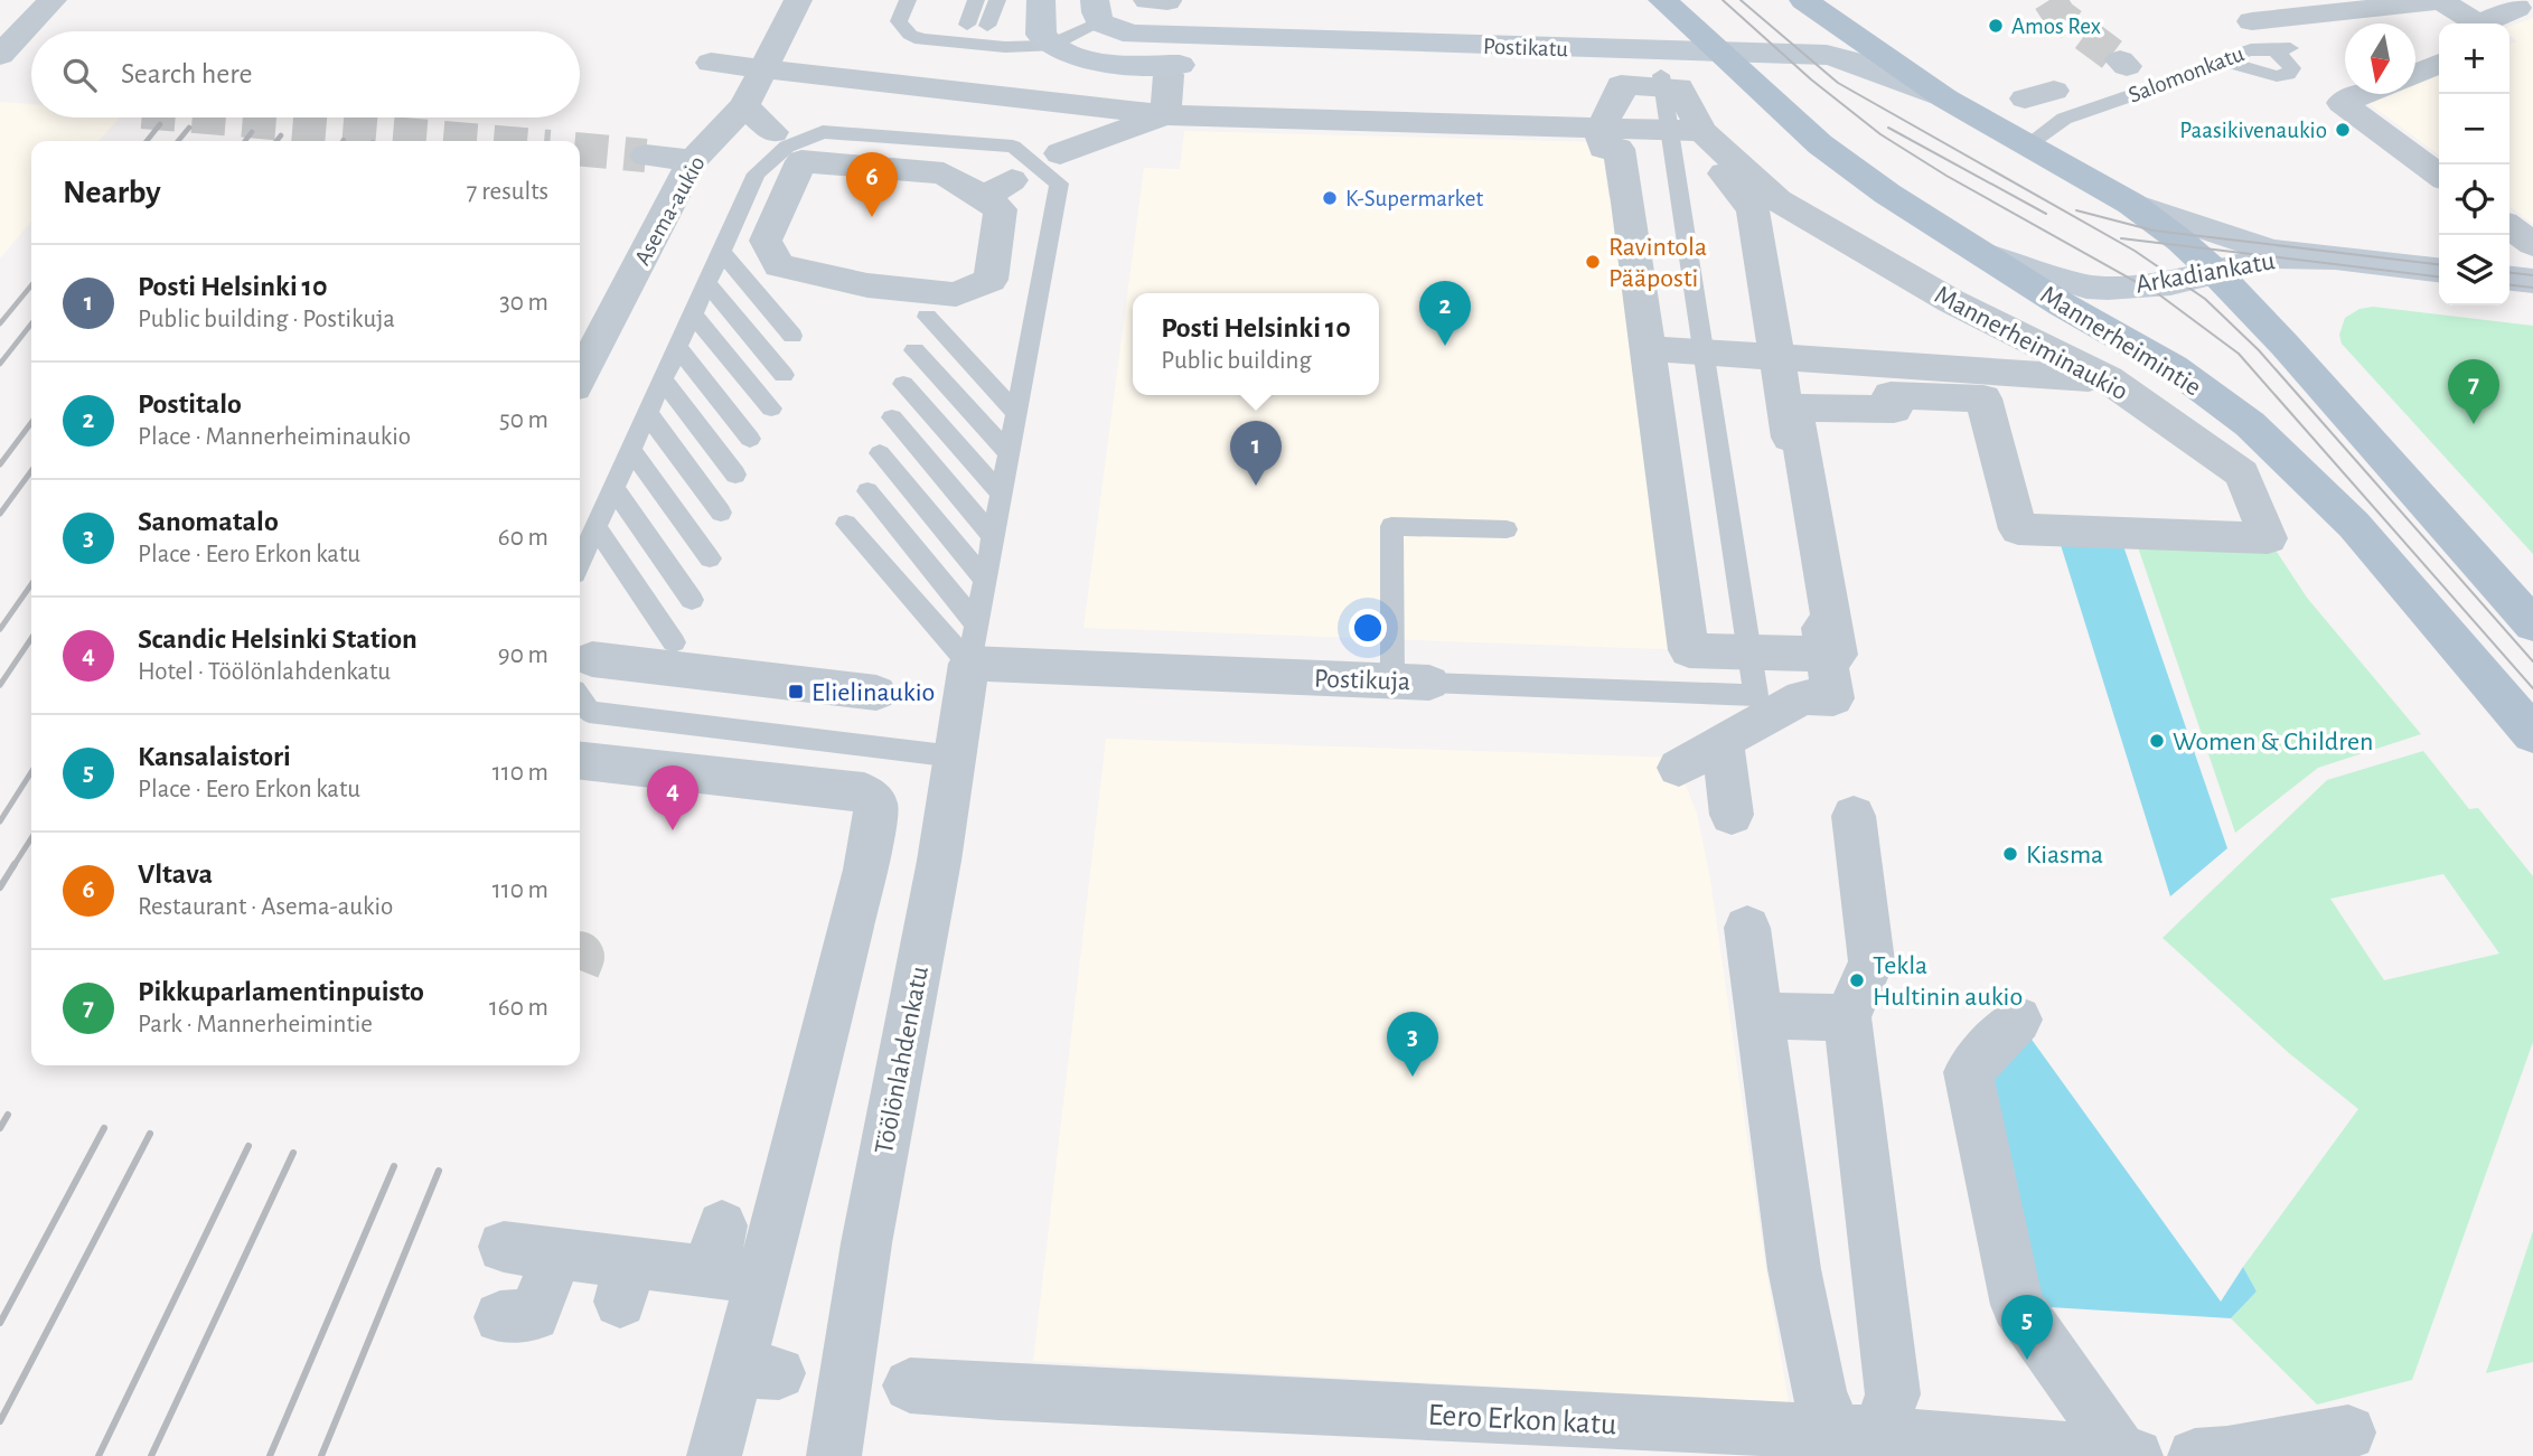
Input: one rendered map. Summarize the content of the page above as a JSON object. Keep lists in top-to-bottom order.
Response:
{
  "streets": {
    "main road": ["Postikatu", "Arkadiankatu", "Mannerheimintie"],
    "street": [
      "Salomonkatu",
      "Asema-aukio",
      "Mannerheiminaukio",
      "Postikuja",
      "Töölönlahdenkatu",
      "Eero Erkon katu"
    ]
  },
  "crossings": [
    ["Postikatu", "Mannerheimintie"],
    ["Postikatu", "Mannerheiminaukio"],
    ["Arkadiankatu", "Mannerheimintie"],
    ["Mannerheiminaukio", "Postikuja"],
    ["Postikuja", "Töölönlahdenkatu"]
  ],
  "places": {
    "other": [
      "Amos Rex",
      "Paasikivenaukio",
      "K-Supermarket",
      "Ravintola Pääposti",
      "Women & Children",
      "Kiasma",
      "Tekla Hultinin aukio"
    ],
    "transit": ["Elielinaukio"]
  },
  "north": "bottom",
  "page": {
    "map_buttons": ["+", "−"],
    "search": "Search here",
    "heading": ["Nearby", "7 results"],
    "pins": [
      "6",
      "2",
      "7",
      "1",
      "4",
      "3",
      "5"
    ],
    "list": [
      {
        "mark": "1",
        "name": "Posti Helsinki 10",
        "note": "Public building · Postikuja",
        "value": "30 m"
      },
      {
        "mark": "2",
        "name": "Postitalo",
        "note": "Place · Mannerheiminaukio",
        "value": "50 m"
      },
      {
        "mark": "3",
        "name": "Sanomatalo",
        "note": "Place · Eero Erkon katu",
        "value": "60 m"
      },
      {
        "mark": "4",
        "name": "Scandic Helsinki Station",
        "note": "Hotel · Töölönlahdenkatu",
        "value": "90 m"
      },
      {
        "mark": "5",
        "name": "Kansalaistori",
        "note": "Place · Eero Erkon katu",
        "value": "110 m"
      },
      {
        "mark": "6",
        "name": "Vltava",
        "note": "Restaurant · Asema-aukio",
        "value": "110 m"
      },
      {
        "mark": "7",
        "name": "Pikkuparlamentinpuisto",
        "note": "Park · Mannerheimintie",
        "value": "160 m"
      }
    ],
    "popup": ["Posti Helsinki 10", "Public building"]
  }
}
